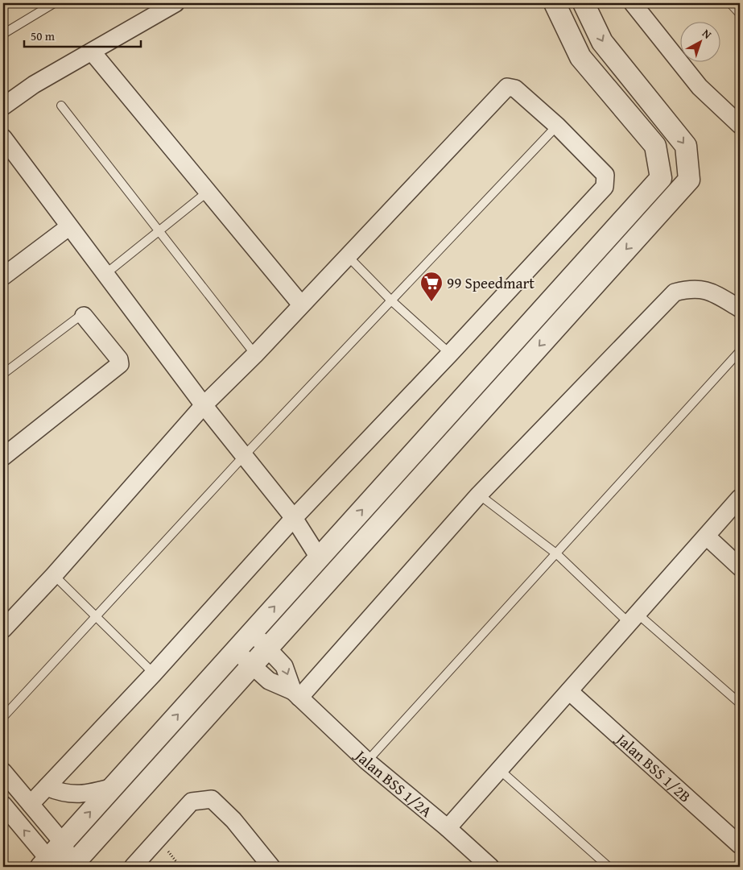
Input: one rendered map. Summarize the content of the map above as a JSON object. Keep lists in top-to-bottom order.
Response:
{
  "streets": {
    "street": ["Jalan BSS 1/2B", "Jalan BSS 1/2A"]
  },
  "places": {
    "supermarket": ["99 Speedmart"]
  },
  "scale_bar": "50 m",
  "north": "top right"
}
